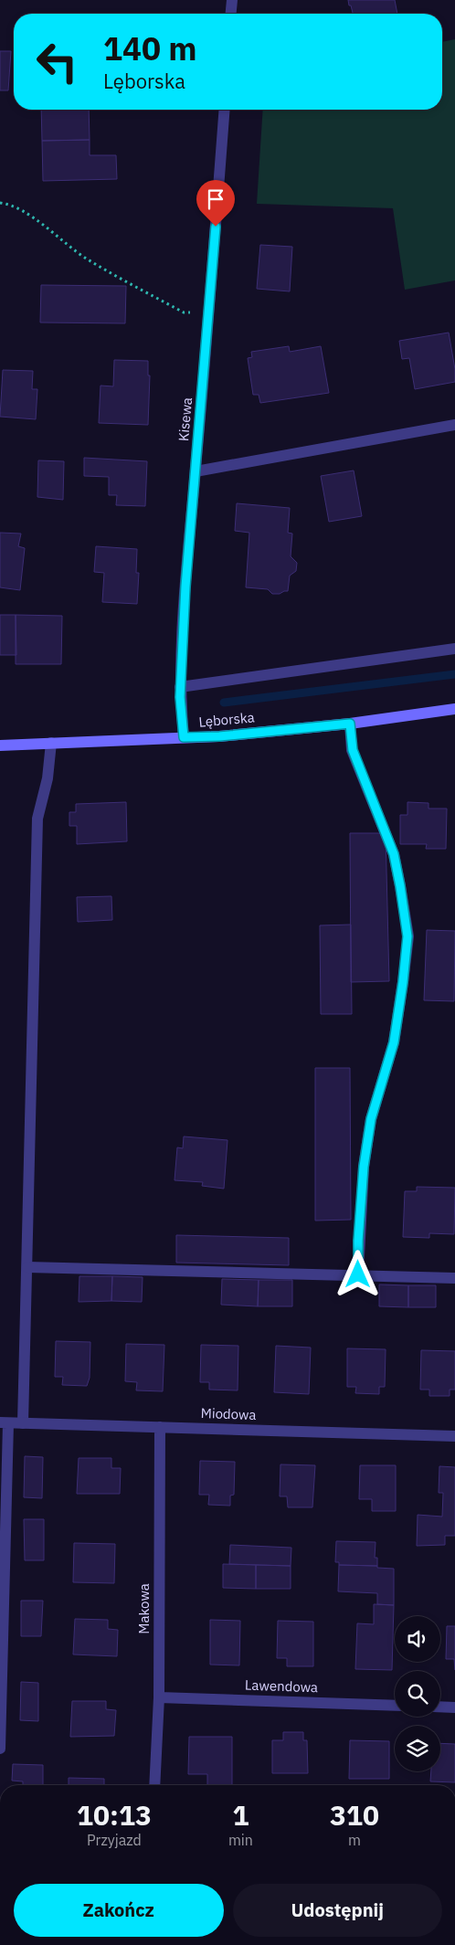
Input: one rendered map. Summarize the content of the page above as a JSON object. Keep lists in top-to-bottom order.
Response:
{
  "streets": {
    "main road": ["Lęborska"],
    "street": [
      "Kisewa",
      "Miodowa",
      "Makowa",
      "Lawendowa"
    ]
  },
  "crossings": [
    ["Kisewa", "Lęborska"],
    ["Miodowa", "Makowa"],
    ["Makowa", "Lawendowa"]
  ],
  "page": {
    "turn": ["140 m", "Lęborska"],
    "eta": [
      "10:13",
      "Przyjazd",
      "1",
      "min",
      "310",
      "m"
    ],
    "buttons": ["Zakończ", "Udostępnij"]
  }
}
